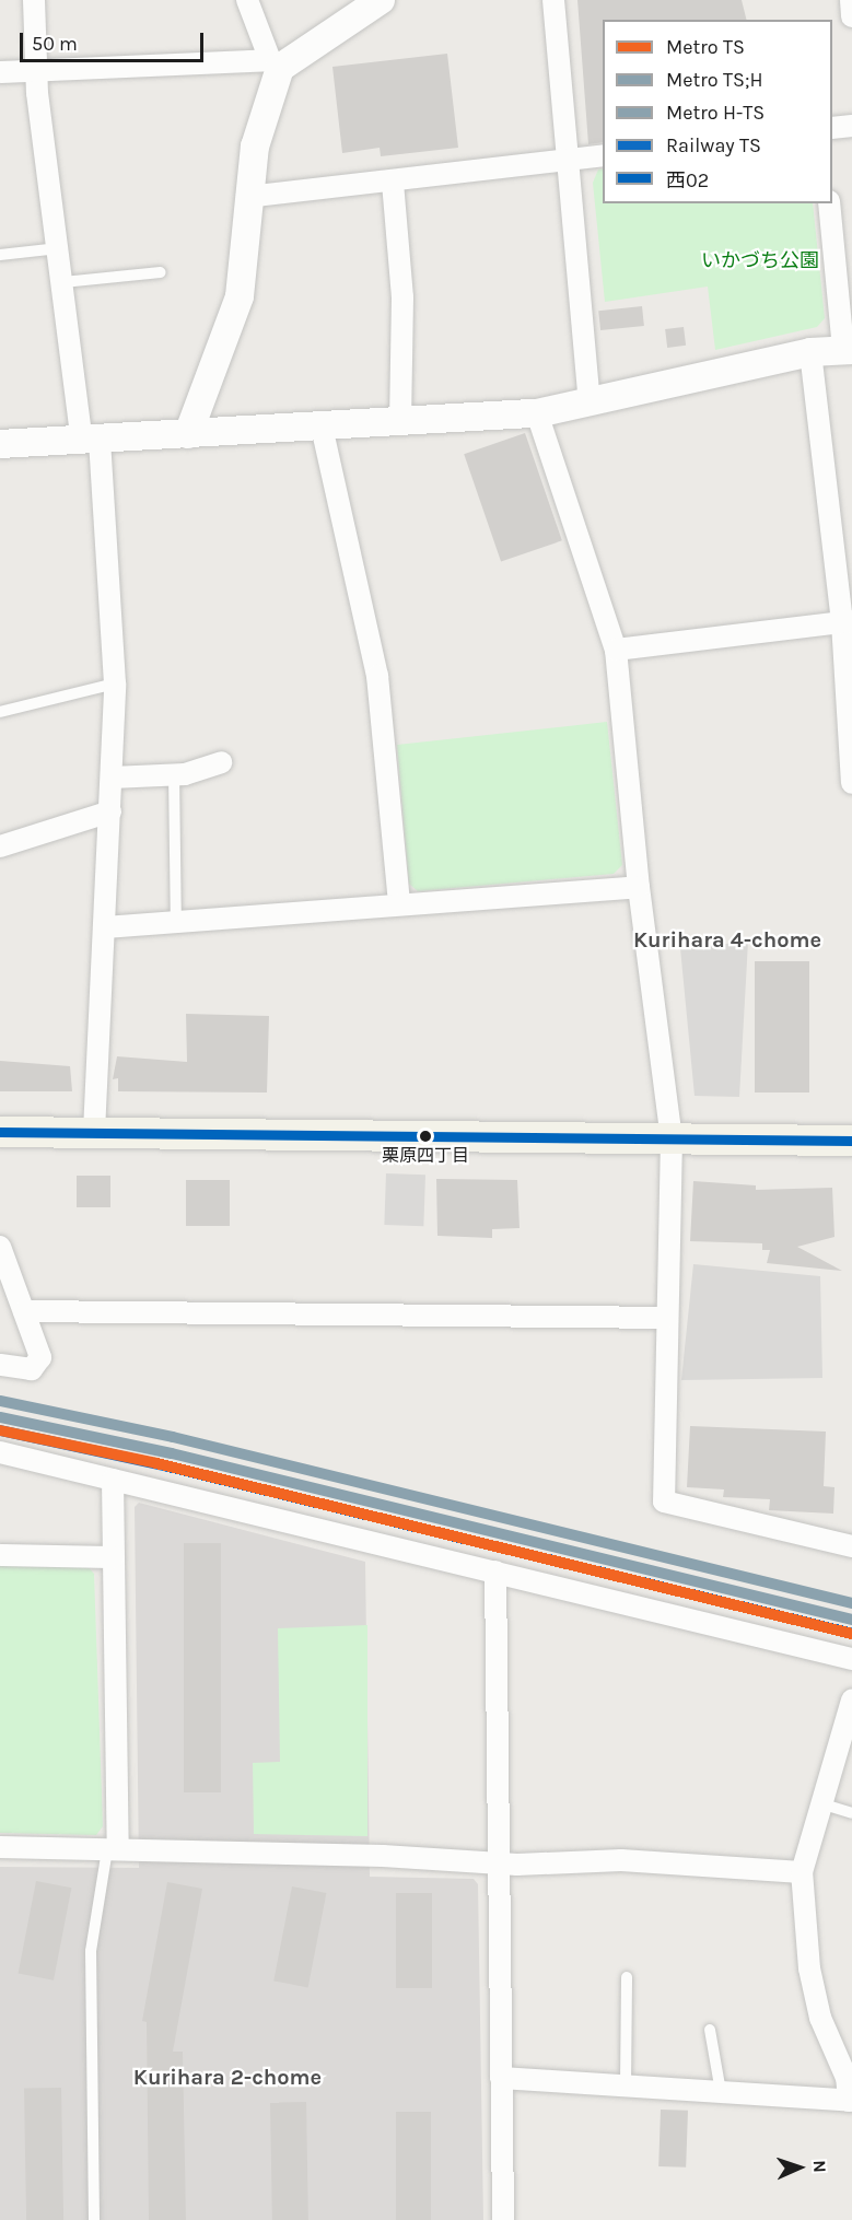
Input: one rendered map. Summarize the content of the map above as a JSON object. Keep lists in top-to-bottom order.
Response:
{
  "districts": ["Kurihara 4-chome", "Kurihara 2-chome"],
  "parks": ["いかづち公園"],
  "places": ["栗原四丁目"],
  "lines": [
    "transit line 西02",
    "metro line H-TS",
    "metro line TS;H",
    "metro line TS",
    "rail line TS"
  ],
  "legend": [
    "Metro TS",
    "Metro TS;H",
    "Metro H-TS",
    "Railway TS",
    "西02"
  ],
  "scale_bar": "50 m",
  "north": "right"
}
